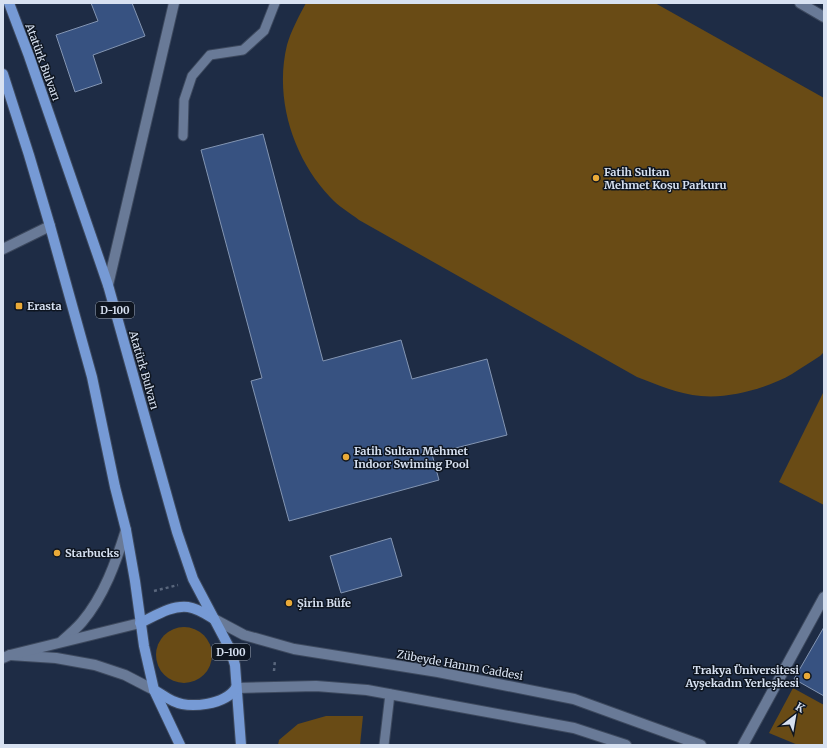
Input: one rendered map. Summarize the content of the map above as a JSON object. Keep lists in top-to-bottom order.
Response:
{
  "streets": {
    "main road": ["Atatürk Bulvarı", "D-100"],
    "street": ["Zübeyde Hanım Caddesi"]
  },
  "crossings": [
    ["Atatürk Bulvarı", "Zübeyde Hanım Caddesi"]
  ],
  "places": {
    "other": [
      "Fatih Sultan Mehmet Koşu Parkuru",
      "Fatih Sultan Mehmet Indoor Swiming Pool",
      "Starbucks",
      "Şirin Büfe",
      "Trakya Üniversitesi Ayşekadın Yerleşkesi"
    ],
    "transit": ["Erasta"]
  },
  "north": "top right"
}
